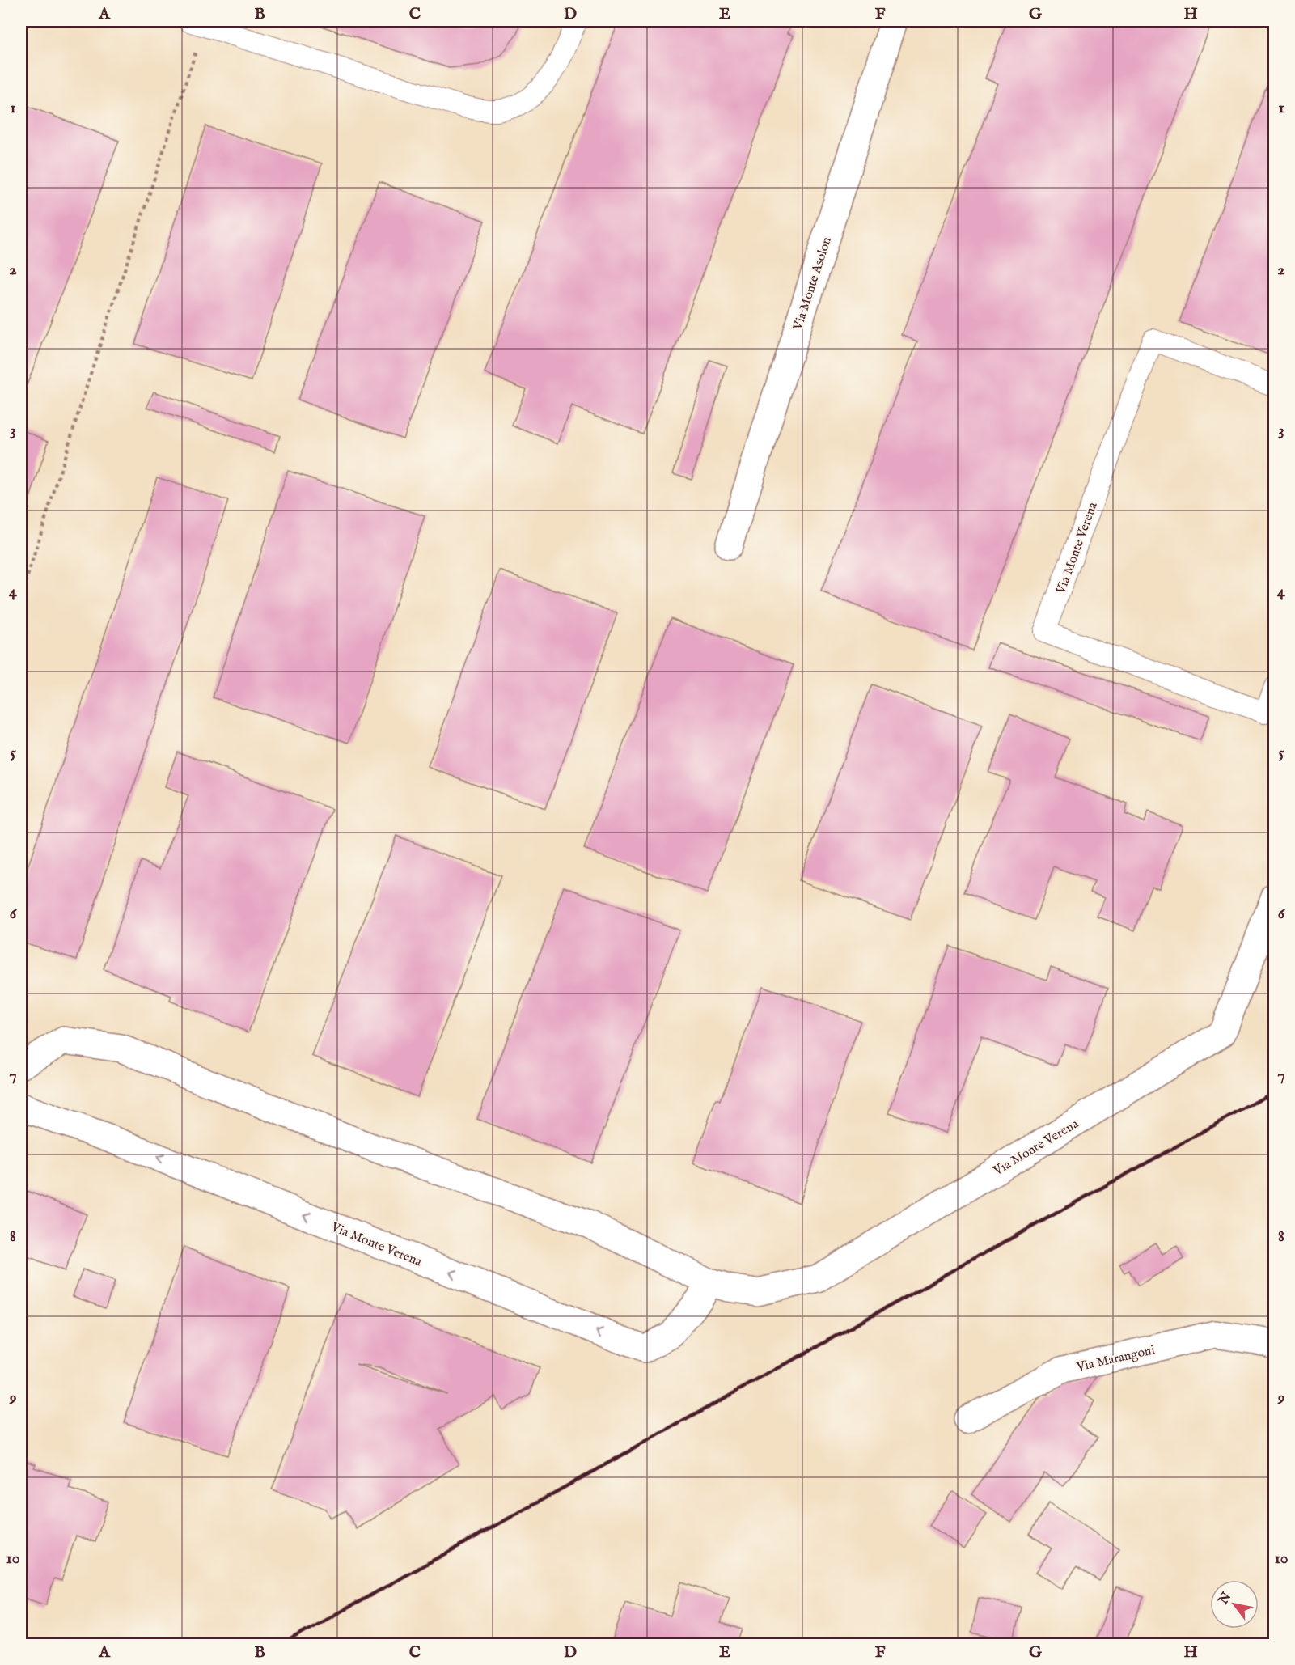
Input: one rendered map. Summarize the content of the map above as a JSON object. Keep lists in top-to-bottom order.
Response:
{
  "streets": {
    "street": ["Via Monte Asolon", "Via Monte Verena", "Via Marangoni"]
  },
  "north": "top left",
  "grid": {
    "columns": [
      "A",
      "B",
      "C",
      "D",
      "E",
      "F",
      "G",
      "H"
    ],
    "rows": [
      "1",
      "2",
      "3",
      "4",
      "5",
      "6",
      "7",
      "8",
      "9",
      "10"
    ]
  }
}
